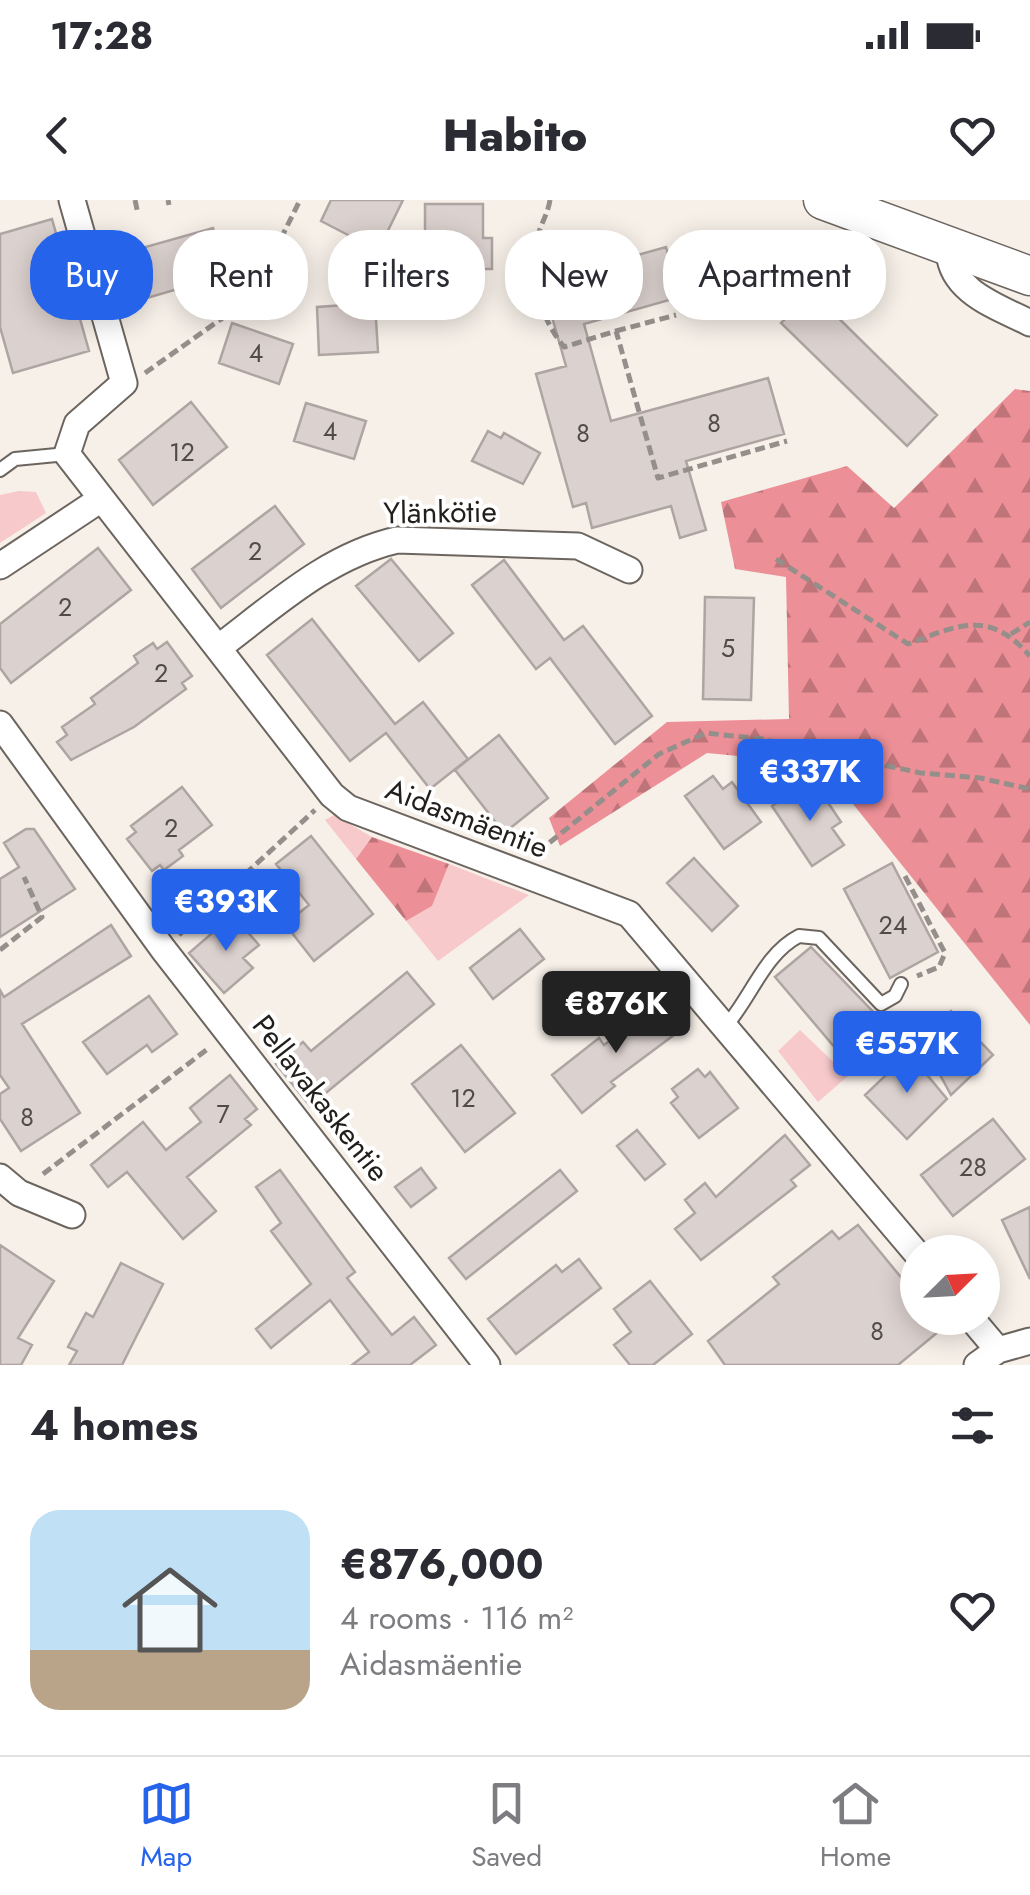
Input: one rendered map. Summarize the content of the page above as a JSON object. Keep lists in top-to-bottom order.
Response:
{
  "streets": {
    "street": ["Ylänkötie", "Aidasmäentie", "Pellavakaskentie"]
  },
  "crossings": [
    ["Ylänkötie", "Aidasmäentie"]
  ],
  "house_numbers": [
    "4",
    "8",
    "4",
    "8",
    "12",
    "2",
    "2",
    "5",
    "2",
    "2",
    "24",
    "12",
    "7",
    "8",
    "28",
    "8"
  ],
  "north": "top right",
  "page": {
    "status": "17:28",
    "header": "Habito",
    "chip": [
      "Buy",
      "Rent",
      "Filters",
      "New",
      "Apartment"
    ],
    "price": [
      "€337K",
      "€393K",
      "€876K",
      "€557K"
    ],
    "heading": "4 homes",
    "list": [
      {
        "name": "€876,000",
        "note": "4 rooms · 116 m² · Aidasmäentie"
      }
    ],
    "tabs": ["Map", "Saved", "Home"]
  }
}
